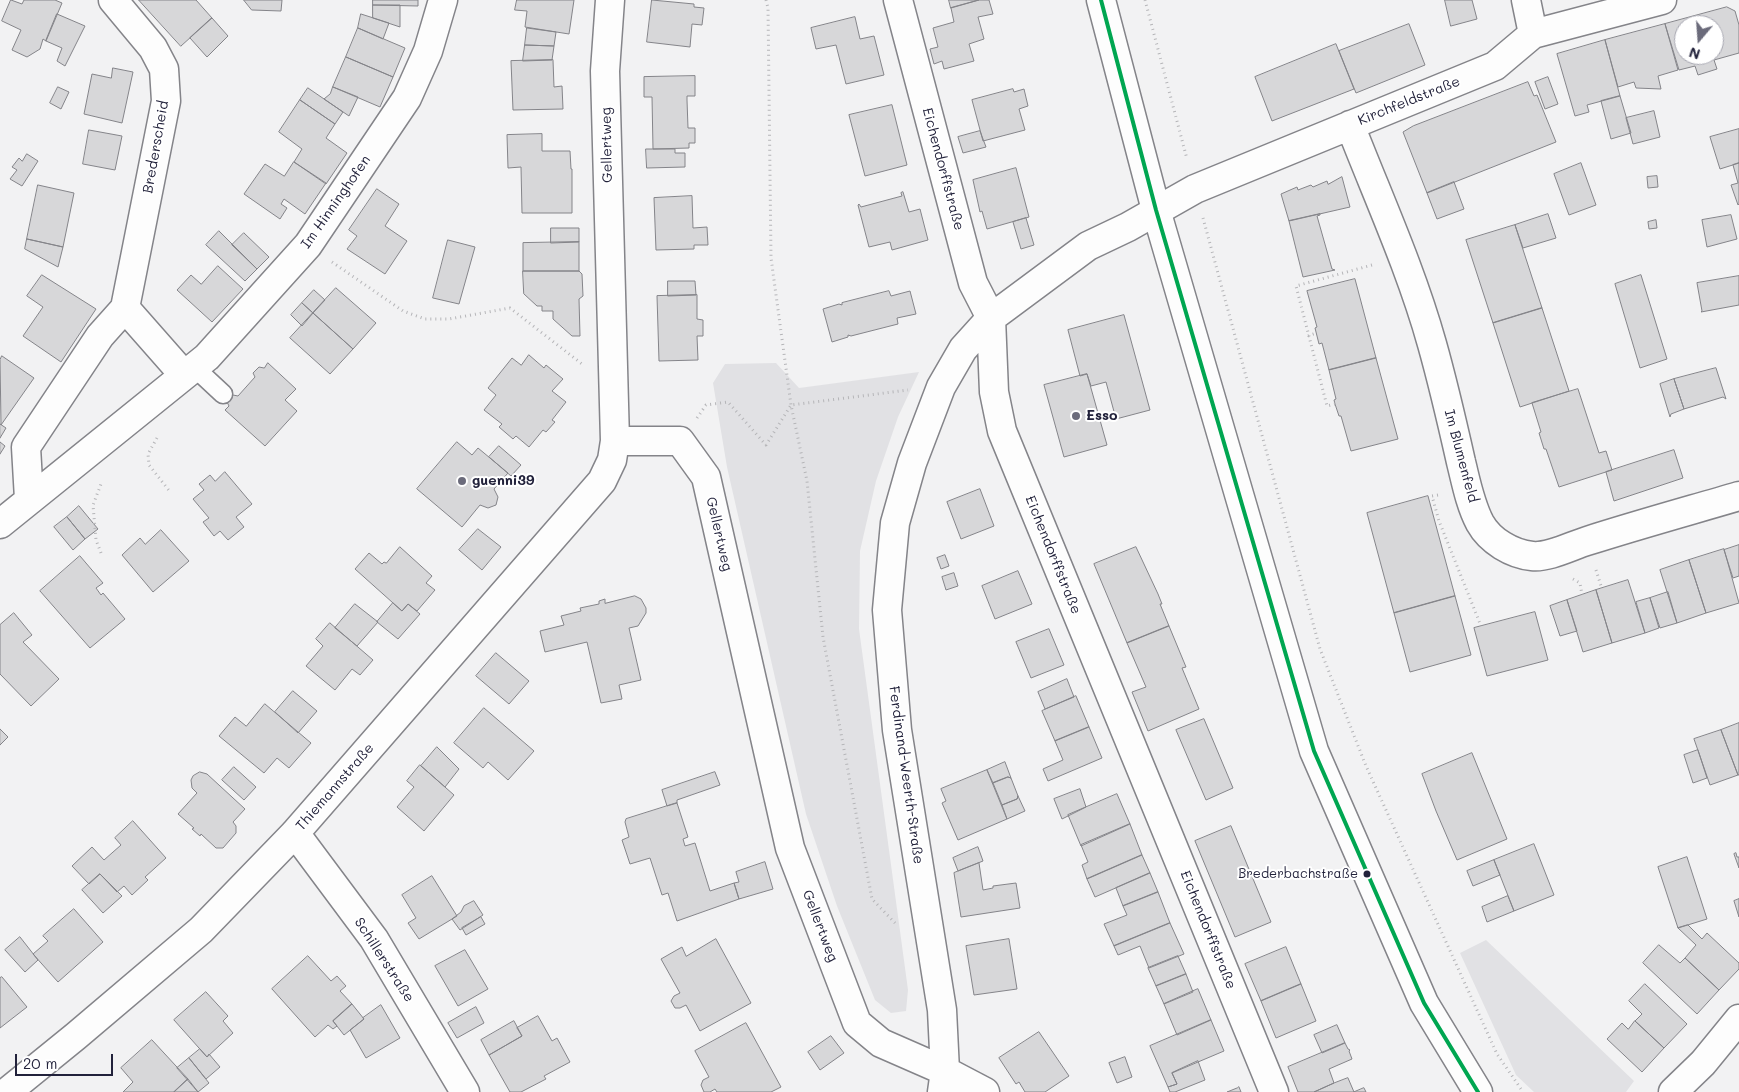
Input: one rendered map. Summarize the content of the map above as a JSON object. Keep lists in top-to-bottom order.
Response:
{
  "streets": {
    "street": [
      "Kirchfeldstraße",
      "Gellertweg",
      "Brederscheid",
      "Eichendorffstraße",
      "Im Hinninghofen",
      "Im Blumenfeld",
      "Ferdinand-Weerth-Straße",
      "Thiemannstraße",
      "Schillerstraße"
    ]
  },
  "crossings": [
    ["Kirchfeldstraße", "Im Blumenfeld"],
    ["Kirchfeldstraße", "Ferdinand-Weerth-Straße"],
    ["Gellertweg", "Ferdinand-Weerth-Straße"],
    ["Gellertweg", "Thiemannstraße"],
    ["Eichendorffstraße", "Ferdinand-Weerth-Straße"],
    ["Thiemannstraße", "Schillerstraße"]
  ],
  "places": ["Esso", "guenni39", "Brederbachstraße"],
  "scale_bar": "20 m",
  "north": "bottom"
}
